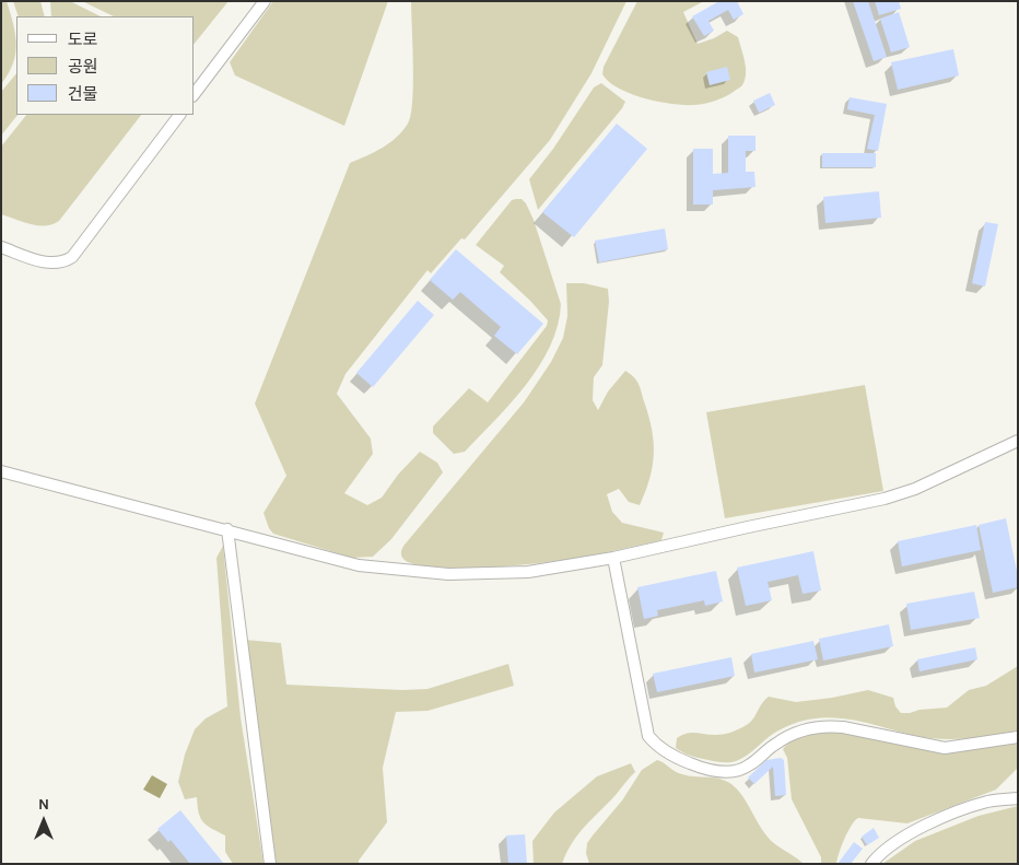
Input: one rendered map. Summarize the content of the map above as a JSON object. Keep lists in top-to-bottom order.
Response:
{
  "legend": ["도로", "공원", "건물"],
  "north": "top"
}
